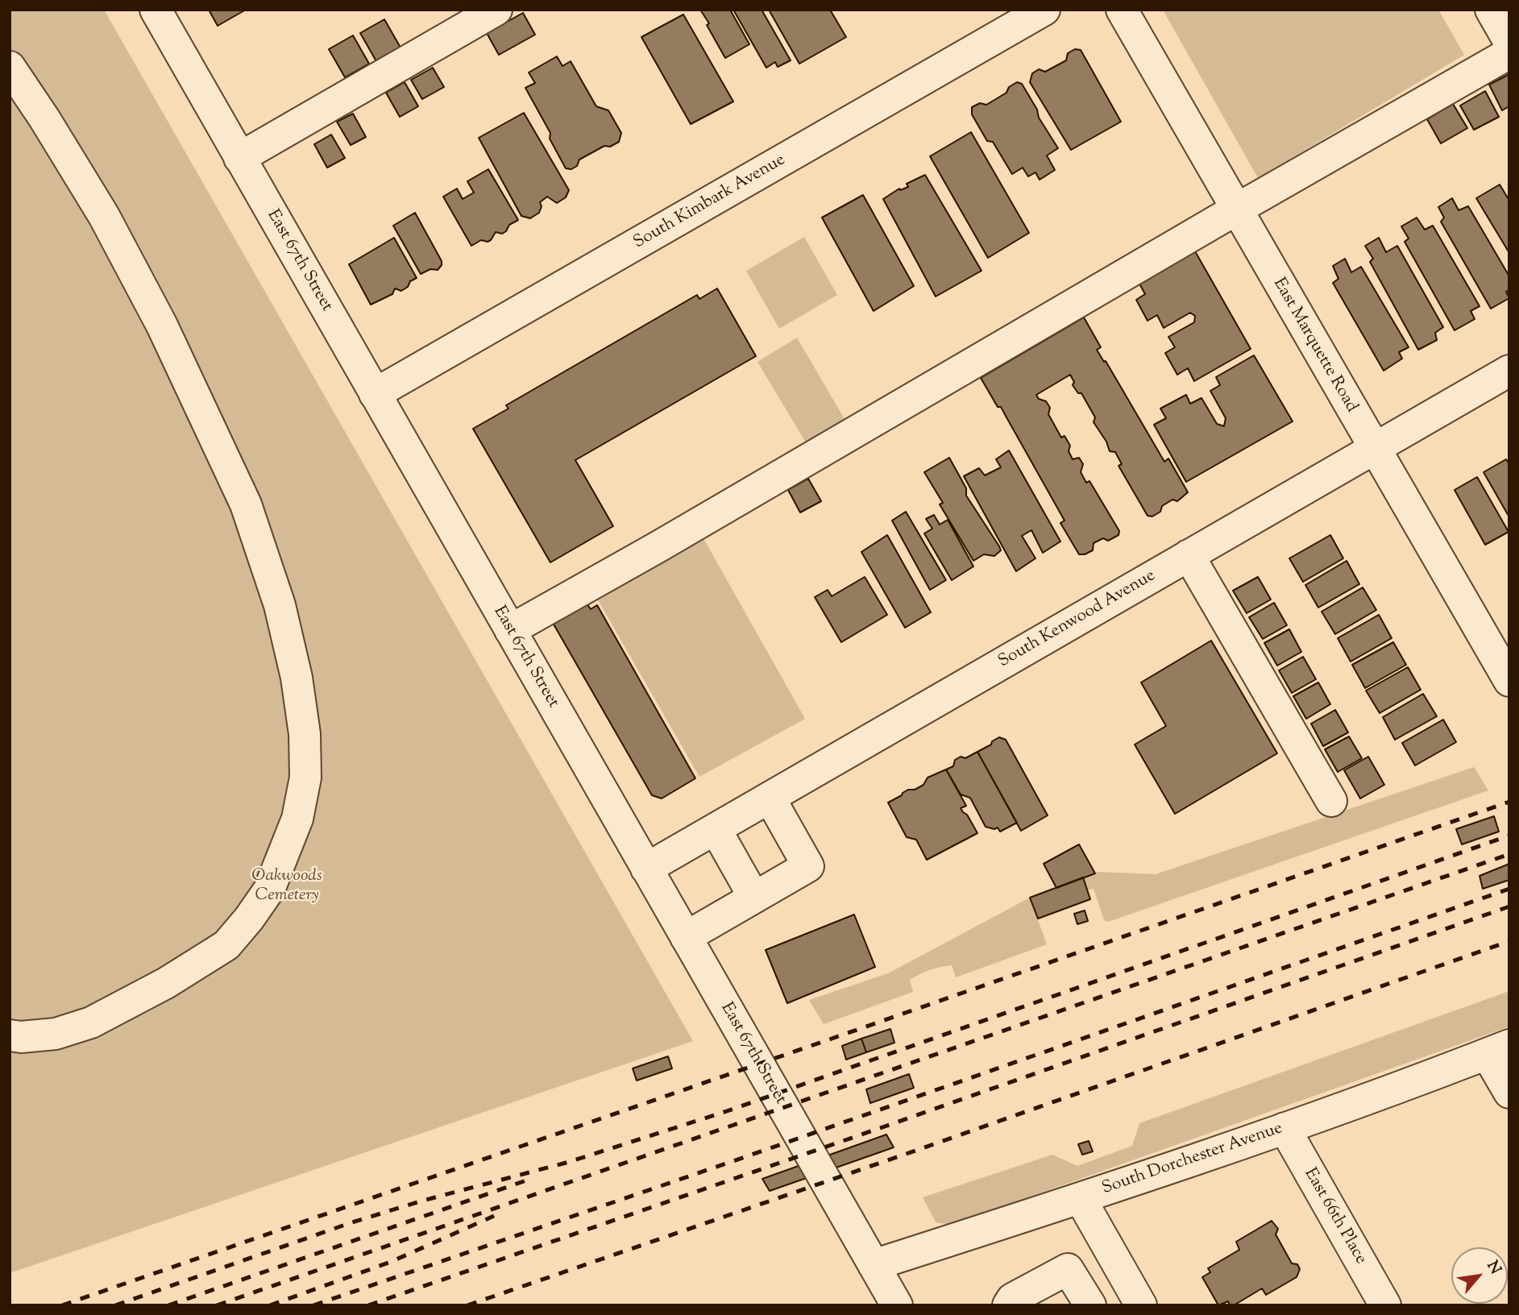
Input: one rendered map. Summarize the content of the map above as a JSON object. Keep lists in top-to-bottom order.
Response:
{
  "streets": {
    "street": [
      "South Kimbark Avenue",
      "East 67th Street",
      "East Marquette Road",
      "South Kenwood Avenue",
      "South Dorchester Avenue",
      "East 66th Place"
    ]
  },
  "crossings": [
    ["South Kimbark Avenue", "East 67th Street"],
    ["East 67th Street", "South Kenwood Avenue"],
    ["East 67th Street", "South Dorchester Avenue"],
    ["East Marquette Road", "South Kenwood Avenue"],
    ["South Dorchester Avenue", "East 66th Place"]
  ],
  "parks": ["Oakwoods Cemetery"],
  "north": "top right"
}
